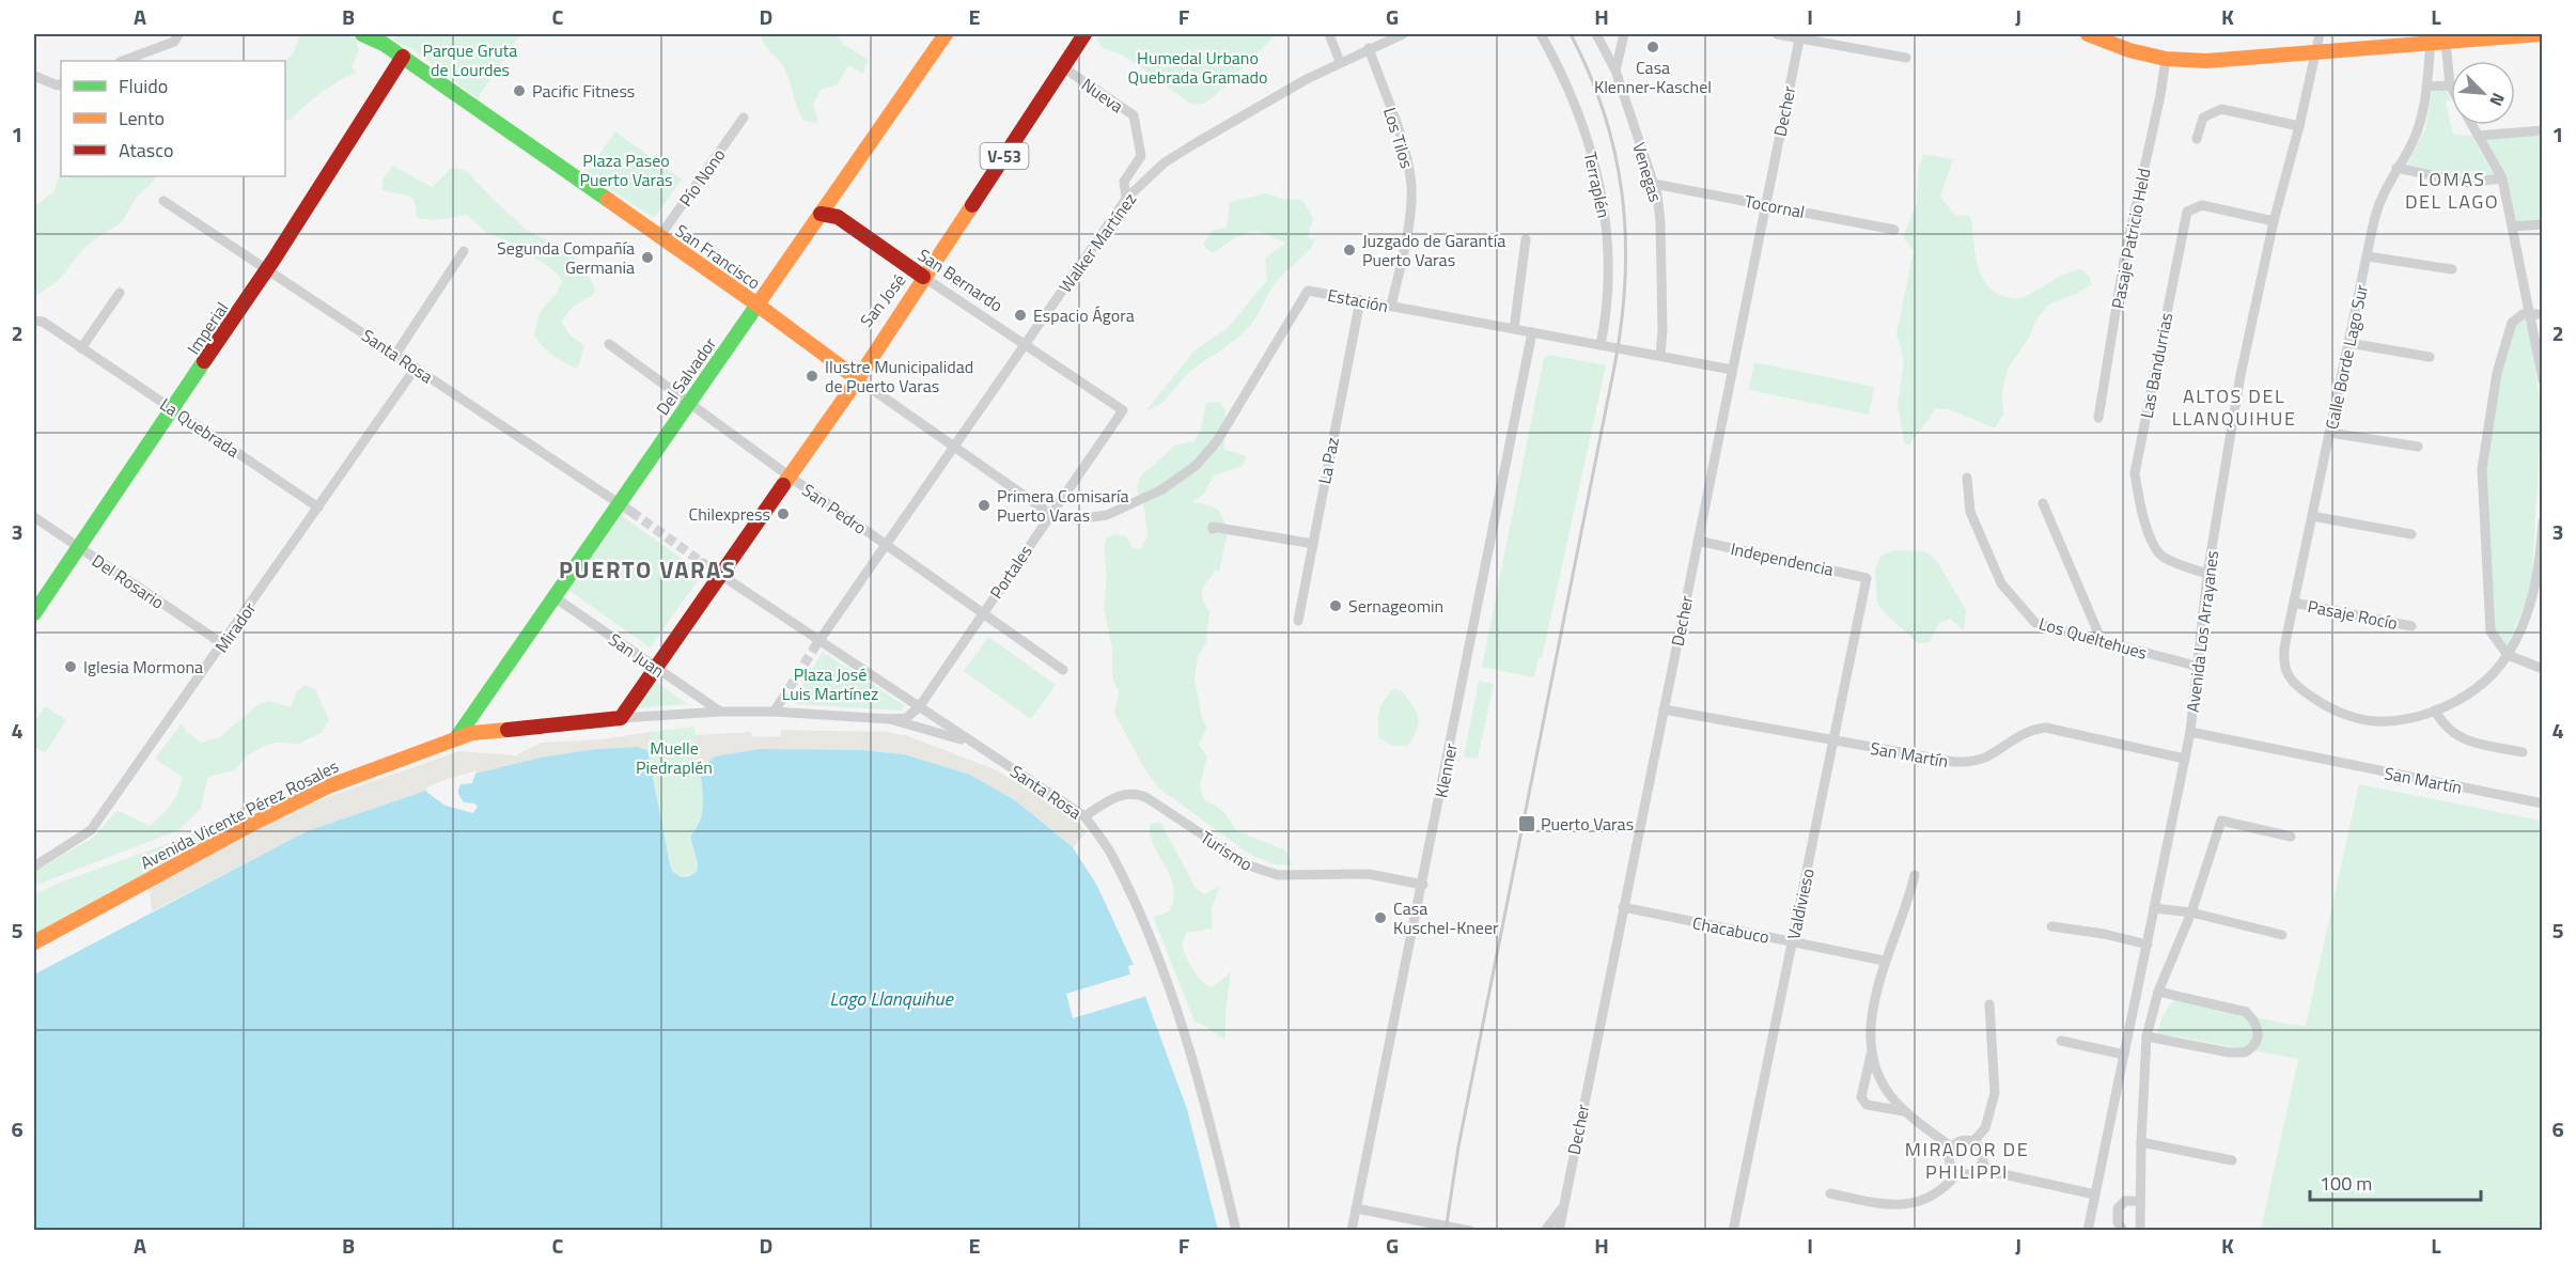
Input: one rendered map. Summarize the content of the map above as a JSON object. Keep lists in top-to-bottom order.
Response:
{
  "streets": {
    "main road": [
      "V-53",
      "San Francisco",
      "San Bernardo",
      "San José",
      "Imperial",
      "Del Salvador",
      "Avenida Vicente Pérez Rosales"
    ],
    "street": [
      "Nueva",
      "Decher",
      "Los Tilos",
      "Venegas",
      "Pío Nono",
      "Terraplén",
      "Tocornal",
      "Pasaje Patricio Held",
      "Walker Martínez",
      "Estación",
      "Santa Rosa",
      "Calle Borde Lago Sur",
      "Las Bandurrias",
      "La Quebrada",
      "La Paz",
      "San Pedro",
      "Independencia",
      "Portales",
      "Del Rosario",
      "Pasaje Rocío",
      "Mirador",
      "Avenida Los Arrayanes",
      "Los Queltehues",
      "San Juan",
      "San Martín",
      "Klenner",
      "Turismo",
      "Valdivieso",
      "Chacabuco"
    ]
  },
  "crossings": [
    ["Nueva", "V-53"],
    ["Nueva", "Walker Martínez"],
    ["Decher", "Tocornal"],
    ["Decher", "Estación"],
    ["Decher", "Independencia"],
    ["Decher", "San Martín"],
    ["Decher", "Chacabuco"],
    ["Los Tilos", "Walker Martínez"],
    ["Los Tilos", "Estación"],
    ["V-53", "San Bernardo"],
    ["V-53", "San José"],
    ["Venegas", "Tocornal"],
    ["Venegas", "Estación"],
    ["Pío Nono", "San Francisco"],
    ["Terraplén", "Estación"],
    ["Walker Martínez", "San Francisco"],
    ["Walker Martínez", "San Bernardo"],
    ["Walker Martínez", "Santa Rosa"],
    ["Walker Martínez", "San Pedro"],
    ["San Francisco", "San José"],
    ["San Francisco", "Estación"],
    ["San Francisco", "Imperial"],
    ["San Francisco", "Del Salvador"],
    ["San Francisco", "Portales"],
    ["San Bernardo", "San José"],
    ["San Bernardo", "Del Salvador"],
    ["San Bernardo", "Portales"],
    ["San José", "Santa Rosa"],
    ["San José", "San Pedro"],
    ["San José", "San Juan"],
    ["San José", "Avenida Vicente Pérez Rosales"],
    ["Estación", "La Paz"],
    ["Estación", "Portales"],
    ["Estación", "Klenner"],
    ["Imperial", "Santa Rosa"],
    ["Imperial", "La Quebrada"],
    ["Imperial", "Del Rosario"],
    ["Santa Rosa", "Del Salvador"],
    ["Santa Rosa", "Portales"],
    ["Santa Rosa", "Mirador"],
    ["Santa Rosa", "Turismo"],
    ["Calle Borde Lago Sur", "Pasaje Rocío"],
    ["Las Bandurrias", "Avenida Los Arrayanes"],
    ["Del Salvador", "San Pedro"],
    ["Del Salvador", "San Juan"],
    ["Del Salvador", "Avenida Vicente Pérez Rosales"],
    ["La Quebrada", "Mirador"],
    ["San Pedro", "Portales"],
    ["Independencia", "Valdivieso"],
    ["Del Rosario", "Mirador"],
    ["Avenida Los Arrayanes", "Los Queltehues"],
    ["Avenida Los Arrayanes", "San Martín"],
    ["San Martín", "Valdivieso"],
    ["Klenner", "Turismo"],
    ["Valdivieso", "Chacabuco"]
  ],
  "districts": [
    "LOMAS DEL LAGO",
    "ALTOS DEL LLANQUIHUE",
    "PUERTO VARAS",
    "MIRADOR DE PHILIPPI"
  ],
  "water": ["Lago Llanquihue"],
  "parks": [
    "Parque Gruta de Lourdes",
    "Humedal Urbano Quebrada Gramado",
    "Plaza Paseo Puerto Varas",
    "Plaza José Luis Martínez",
    "Muelle Piedraplén"
  ],
  "places": {
    "other": [
      "Casa Klenner-Kaschel",
      "Pacific Fitness",
      "Juzgado de Garantía Puerto Varas",
      "Segunda Compañía Germania",
      "Espacio Ágora",
      "Ilustre Municipalidad de Puerto Varas",
      "Primera Comisaría Puerto Varas",
      "Chilexpress",
      "Sernageomin",
      "Iglesia Mormona",
      "Casa Kuschel-Kneer"
    ],
    "transit": ["Puerto Varas"]
  },
  "legend": ["Fluido", "Lento", "Atasco"],
  "scale_bar": "100 m",
  "north": "bottom right",
  "grid": {
    "columns": [
      "A",
      "B",
      "C",
      "D",
      "E",
      "F",
      "G",
      "H",
      "I",
      "J",
      "K",
      "L"
    ],
    "rows": [
      "1",
      "2",
      "3",
      "4",
      "5",
      "6"
    ]
  }
}
